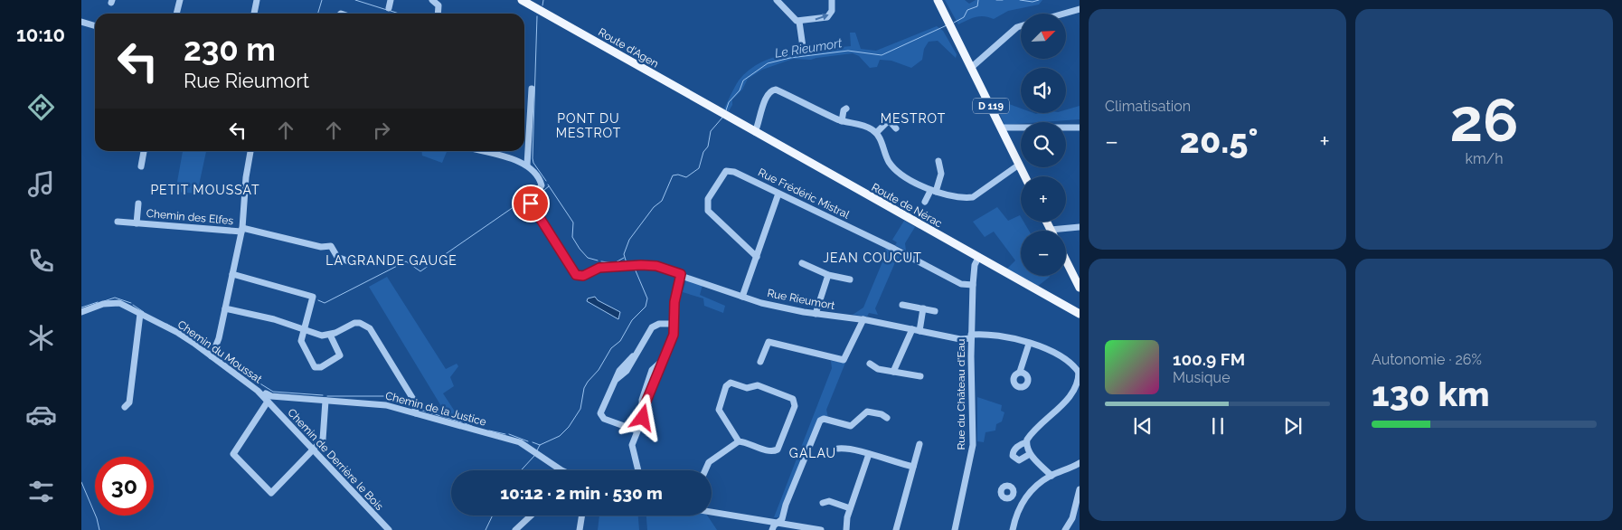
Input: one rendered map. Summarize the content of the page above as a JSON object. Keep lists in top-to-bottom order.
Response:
{
  "streets": {
    "main road": ["Route d'Agen", "D 119", "Route de Nérac"],
    "street": [
      "Rue Frédéric Mistral",
      "Chemin des Elfes",
      "Rue Rieumort",
      "Chemin du Moussat",
      "Rue du Château d'Eau",
      "Chemin de la Justice",
      "Chemin de Derrière le Bois"
    ]
  },
  "crossings": [
    ["Route d'Agen", "Route de Nérac"],
    ["Rue Frédéric Mistral", "Rue du Château d'Eau"],
    ["Route de Nérac", "Rue du Château d'Eau"],
    ["Rue Rieumort", "Rue du Château d'Eau"],
    ["Chemin du Moussat", "Chemin de Derrière le Bois"]
  ],
  "districts": [
    "PONT DU MESTROT",
    "MESTROT",
    "PETIT MOUSSAT",
    "JEAN COUCUT",
    "LA GRANDE GAUGE",
    "GALAU"
  ],
  "water": ["Le Rieumort"],
  "north": "top right",
  "page": {
    "tabs": "10:10",
    "tile": [
      "Climatisation",
      ["26", "km/h"],
      ["Autonomie · 26%", "130 km"]
    ],
    "map_buttons": ["+", "−"],
    "turn": ["230 m", "Rue Rieumort"],
    "heat": ["−", "20.5°", "+"],
    "song": ["100.9 FM", "Musique"],
    "limit": "30",
    "trip": "10:12 · 2 min · 530 m"
  }
}
